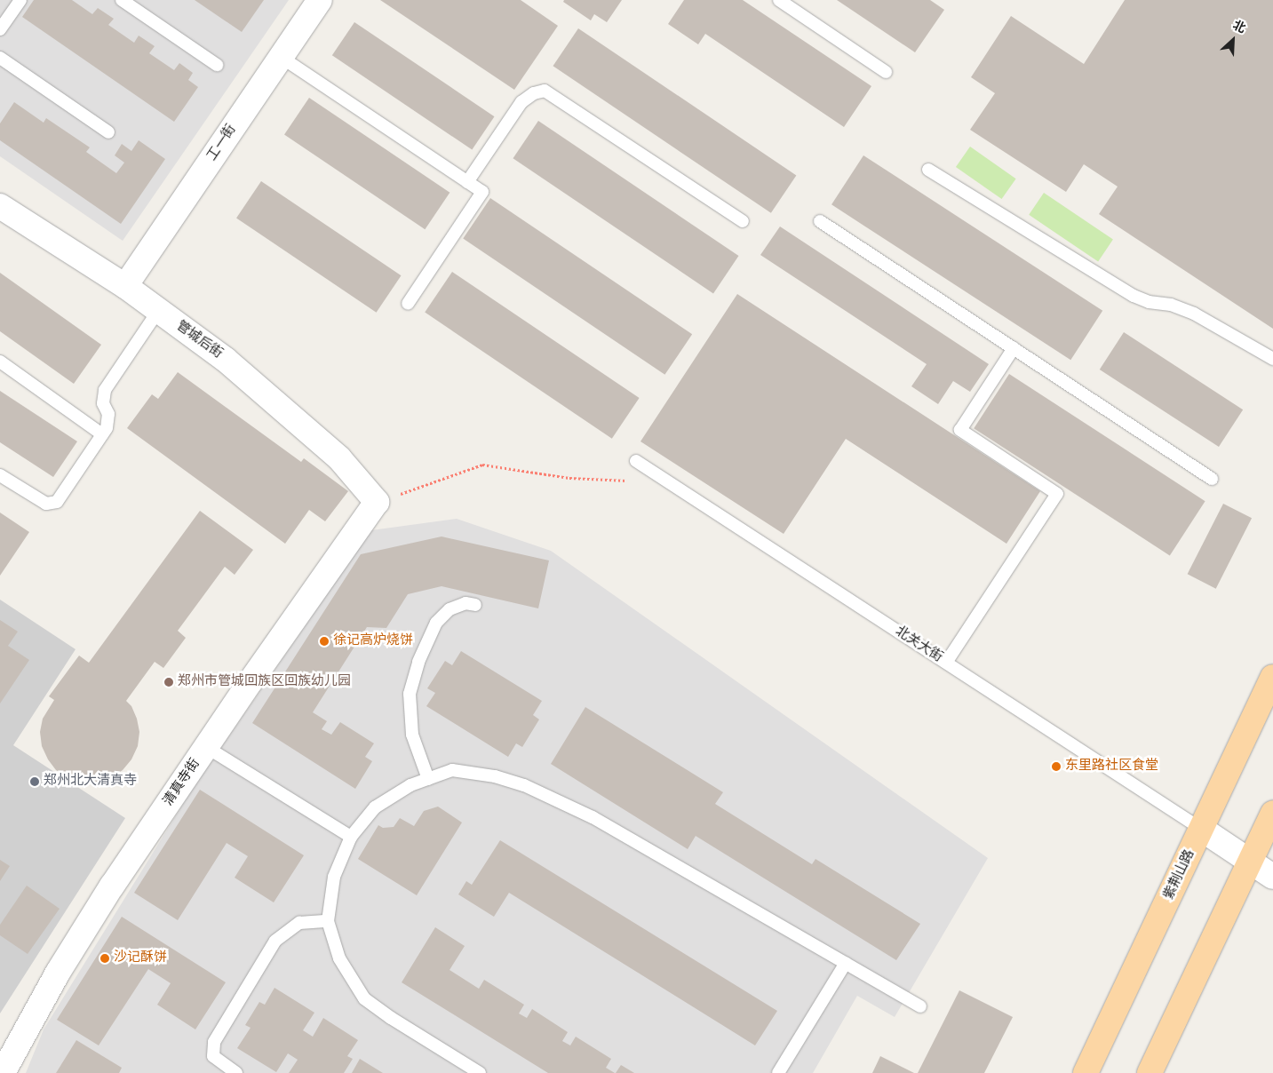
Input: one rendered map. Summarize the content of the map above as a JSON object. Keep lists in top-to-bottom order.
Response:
{
  "streets": {
    "main road": ["紫荆山路"],
    "street": ["工一街", "管城后街", "清真寺街"],
    "lane": ["北关大街"]
  },
  "crossings": [
    ["工一街", "管城后街"],
    ["管城后街", "清真寺街"],
    ["北关大街", "紫荆山路"]
  ],
  "places": [
    "徐记高炉烧饼",
    "郑州市管城回族区回族幼儿园",
    "东里路社区食堂",
    "郑州北大清真寺",
    "沙记酥饼"
  ],
  "north": "top right"
}
